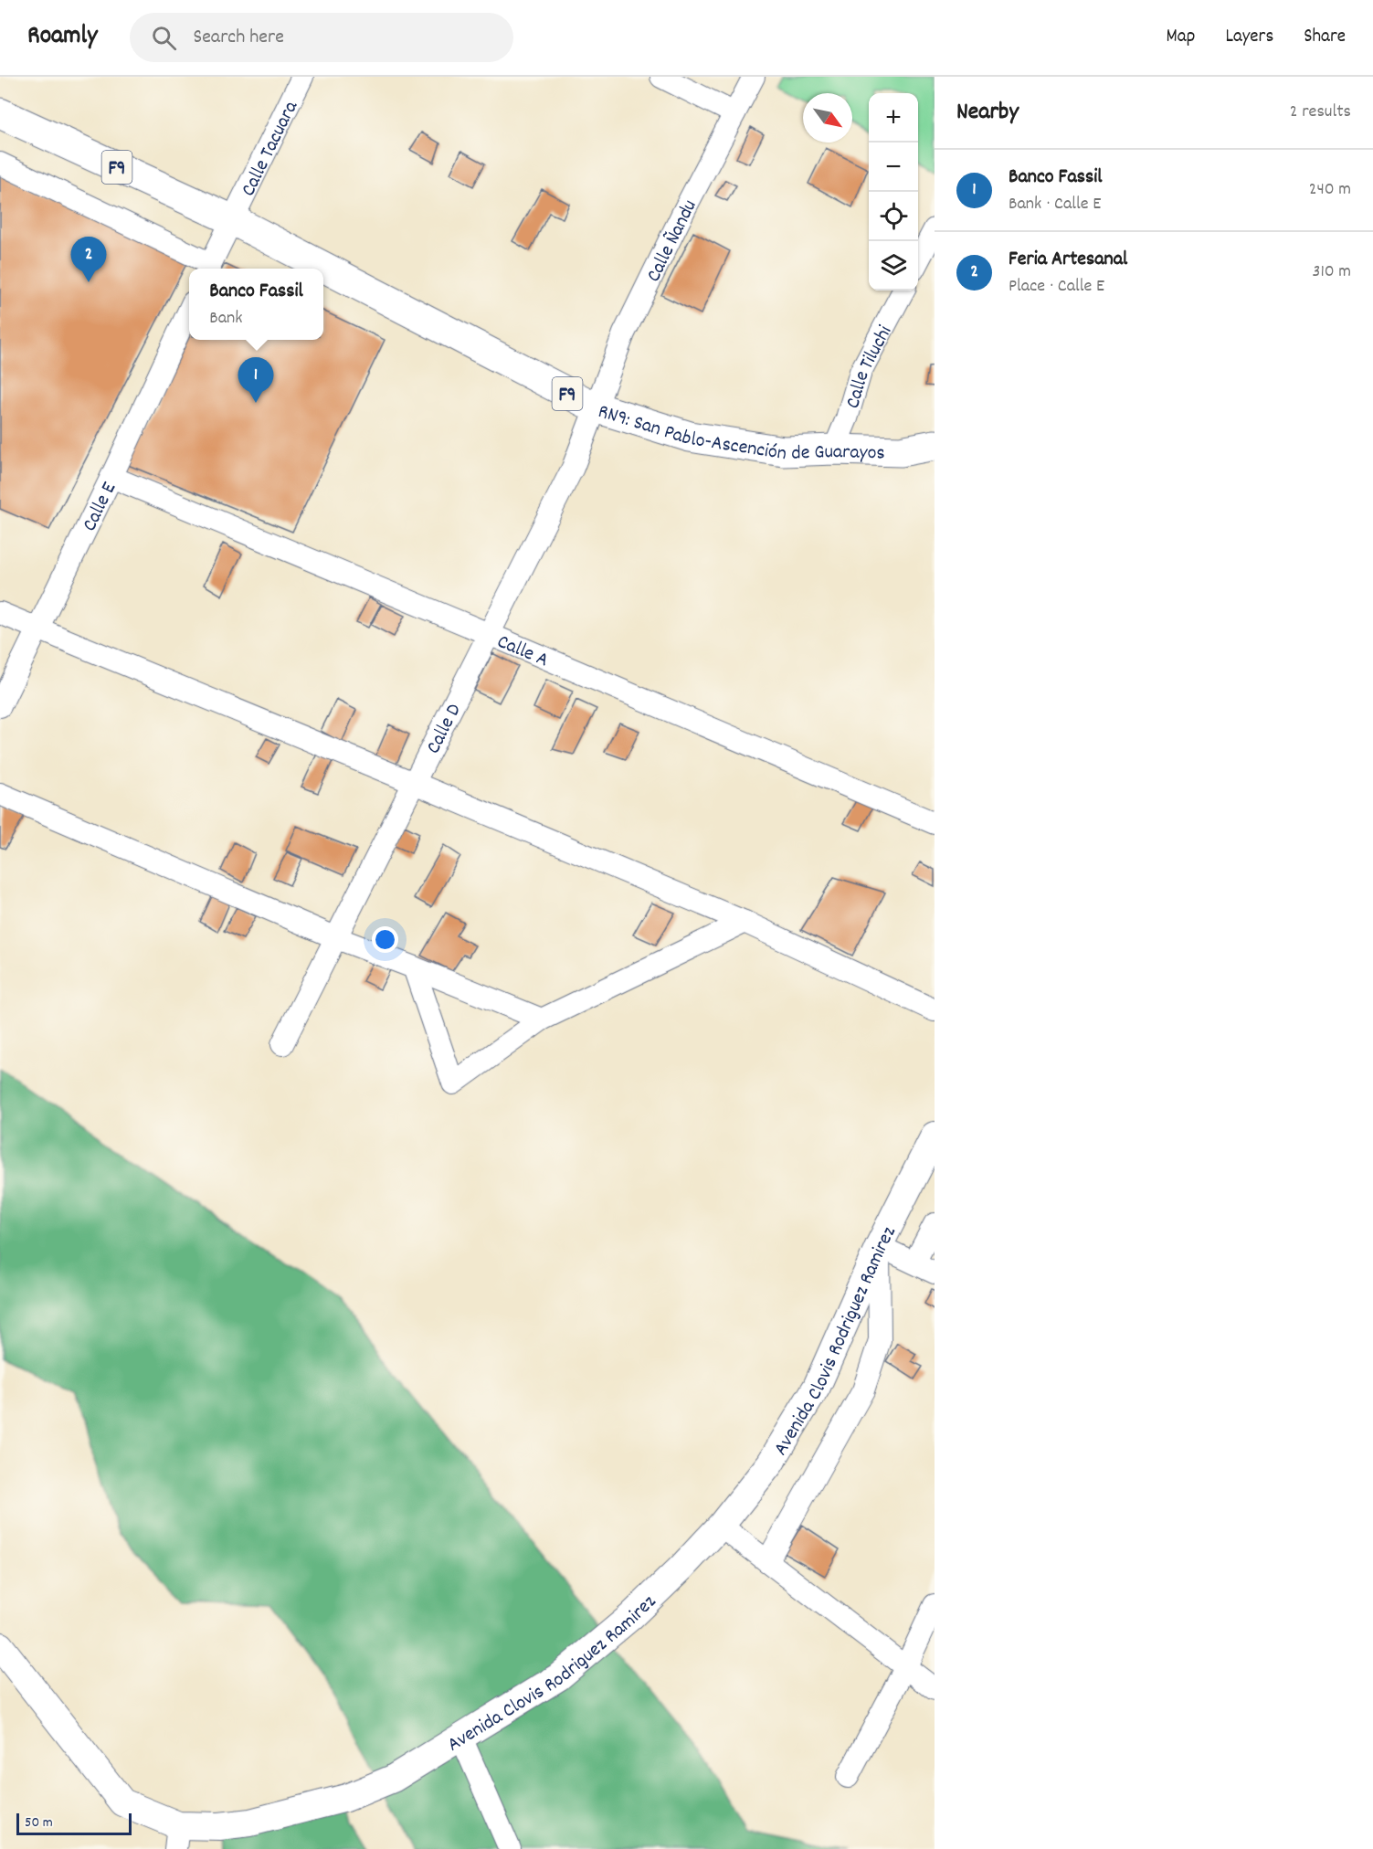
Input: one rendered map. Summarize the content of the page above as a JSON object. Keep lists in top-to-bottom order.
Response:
{
  "streets": {
    "highway": ["F9", "RN9: San Pablo-Ascención de Guarayos"],
    "main road": ["Avenida Clovis Rodriguez Ramirez"],
    "street": [
      "Calle Tacuara",
      "Calle Ñandu",
      "Calle Tiluchi",
      "Calle E",
      "Calle A",
      "Calle D"
    ]
  },
  "crossings": [
    ["Calle Tacuara", "F9"],
    ["Calle Tacuara", "RN9: San Pablo-Ascención de Guarayos"],
    ["F9", "RN9: San Pablo-Ascención de Guarayos"],
    ["Calle Ñandu", "RN9: San Pablo-Ascención de Guarayos"],
    ["Calle Ñandu", "Calle D"],
    ["Calle Tiluchi", "RN9: San Pablo-Ascención de Guarayos"],
    ["RN9: San Pablo-Ascención de Guarayos", "Calle D"],
    ["Calle E", "Calle A"],
    ["Calle A", "Calle D"]
  ],
  "scale_bar": "50 m",
  "north": "bottom right",
  "page": {
    "header": "Roamly",
    "search": "Search here",
    "nav": ["Map", "Layers", "Share"],
    "heading": ["Nearby", "2 results"],
    "map_buttons": ["+", "−"],
    "list": [
      {
        "mark": "1",
        "name": "Banco Fassil",
        "note": "Bank · Calle E",
        "value": "240 m"
      },
      {
        "mark": "2",
        "name": "Feria Artesanal",
        "note": "Place · Calle E",
        "value": "310 m"
      }
    ],
    "pins": ["2", "1"],
    "popup": ["Banco Fassil", "Bank"],
    "scale": "50 m"
  }
}
